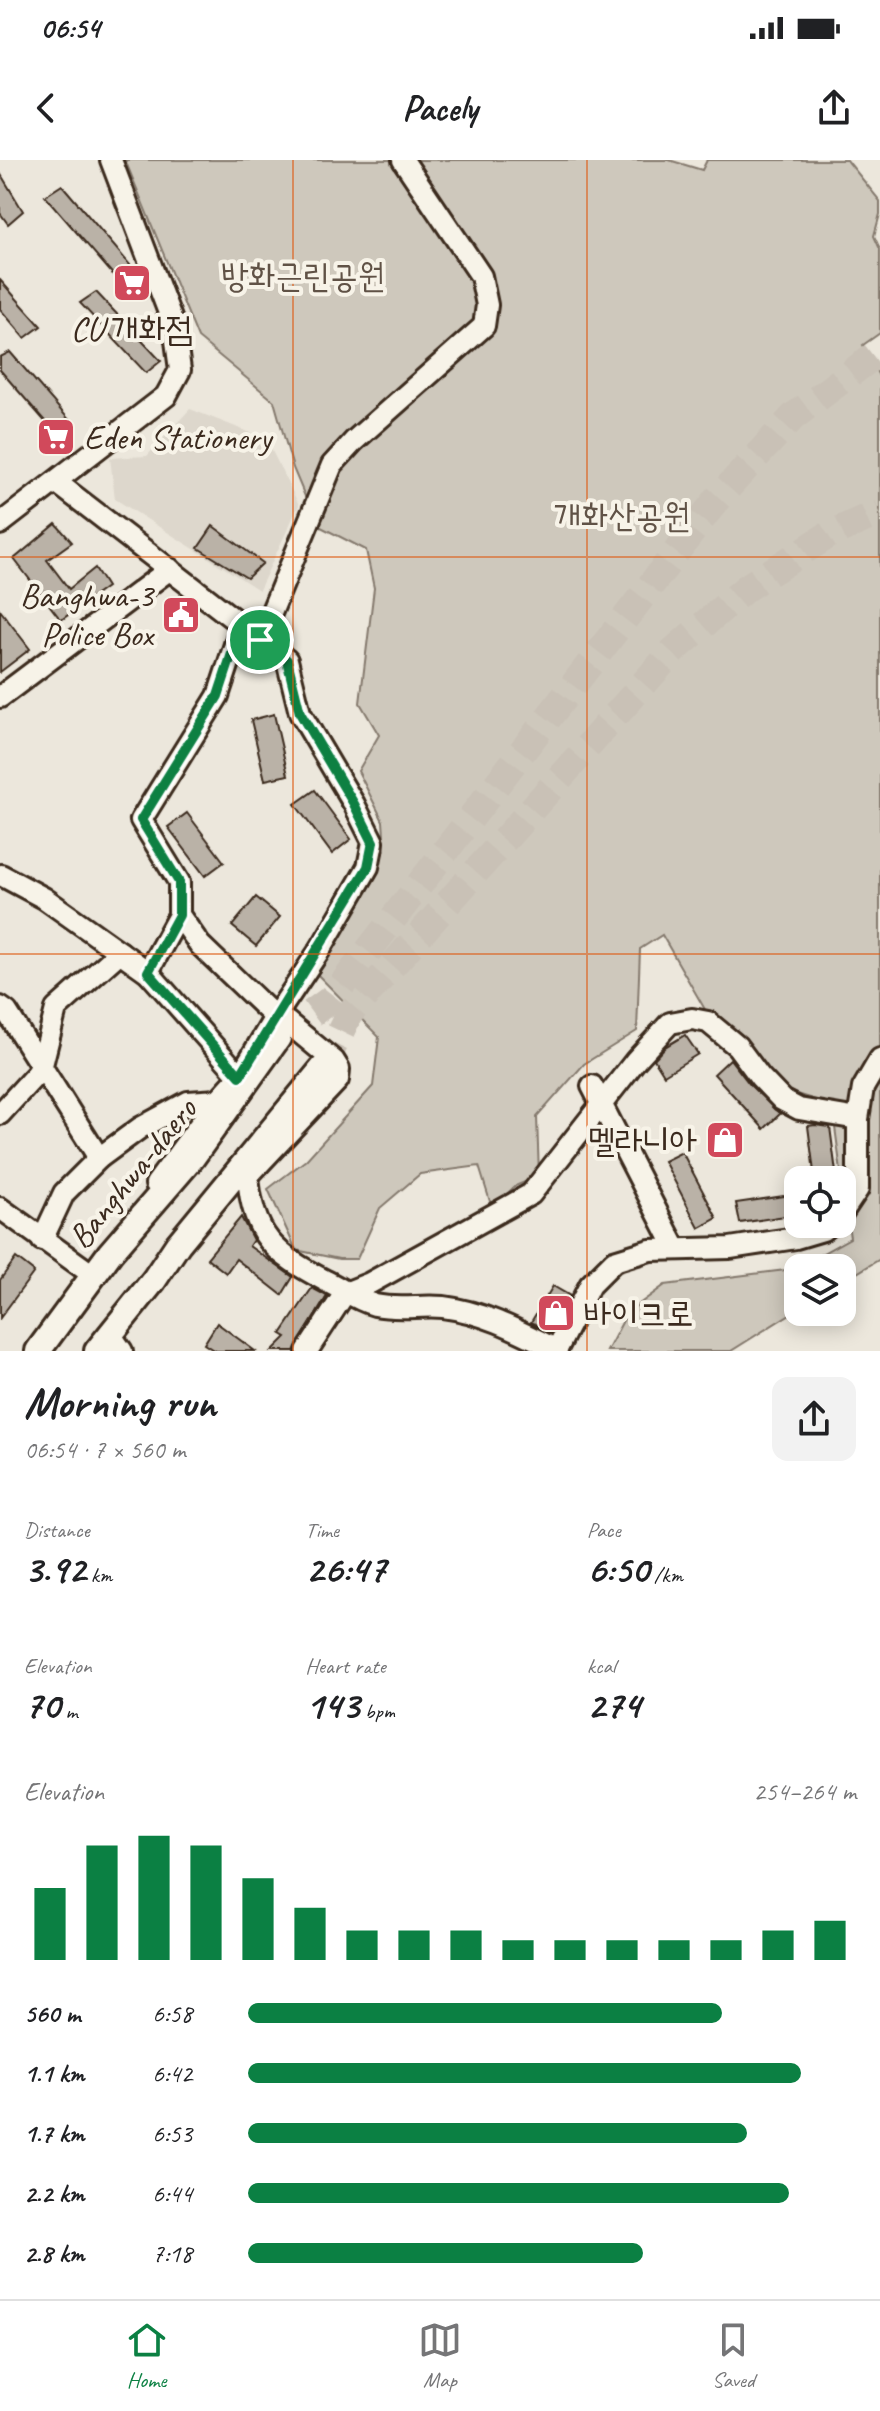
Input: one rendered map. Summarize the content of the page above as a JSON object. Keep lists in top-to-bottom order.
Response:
{
  "streets": {
    "main road": ["Banghwa-daero"]
  },
  "parks": ["방화근린공원", "개화산공원"],
  "places": {
    "supermarket": ["CU 개화점", "Eden Stationery"],
    "public building": ["Banghwa-3 Police Box"],
    "shop": ["멜라니아", "바이크로"]
  },
  "page": {
    "status": "06:54",
    "header": "Pacely",
    "heading": ["Morning run", "06:54 · 7 × 560 m"],
    "stats": [
      ["Distance", "3.92 km"],
      ["Time", "26:47"],
      ["Pace", "6:50 /km"],
      ["Elevation", "70 m"],
      ["Heart rate", "143 bpm"],
      ["kcal", "274"]
    ],
    "chart": ["Elevation", "254–264 m"],
    "list": [
      {
        "name": "560 m",
        "note": "6:58"
      },
      {
        "name": "1.1 km",
        "note": "6:42"
      },
      {
        "name": "1.7 km",
        "note": "6:53"
      },
      {
        "name": "2.2 km",
        "note": "6:44"
      },
      {
        "name": "2.8 km",
        "note": "7:18"
      }
    ],
    "tabs": ["Home", "Map", "Saved"]
  }
}
